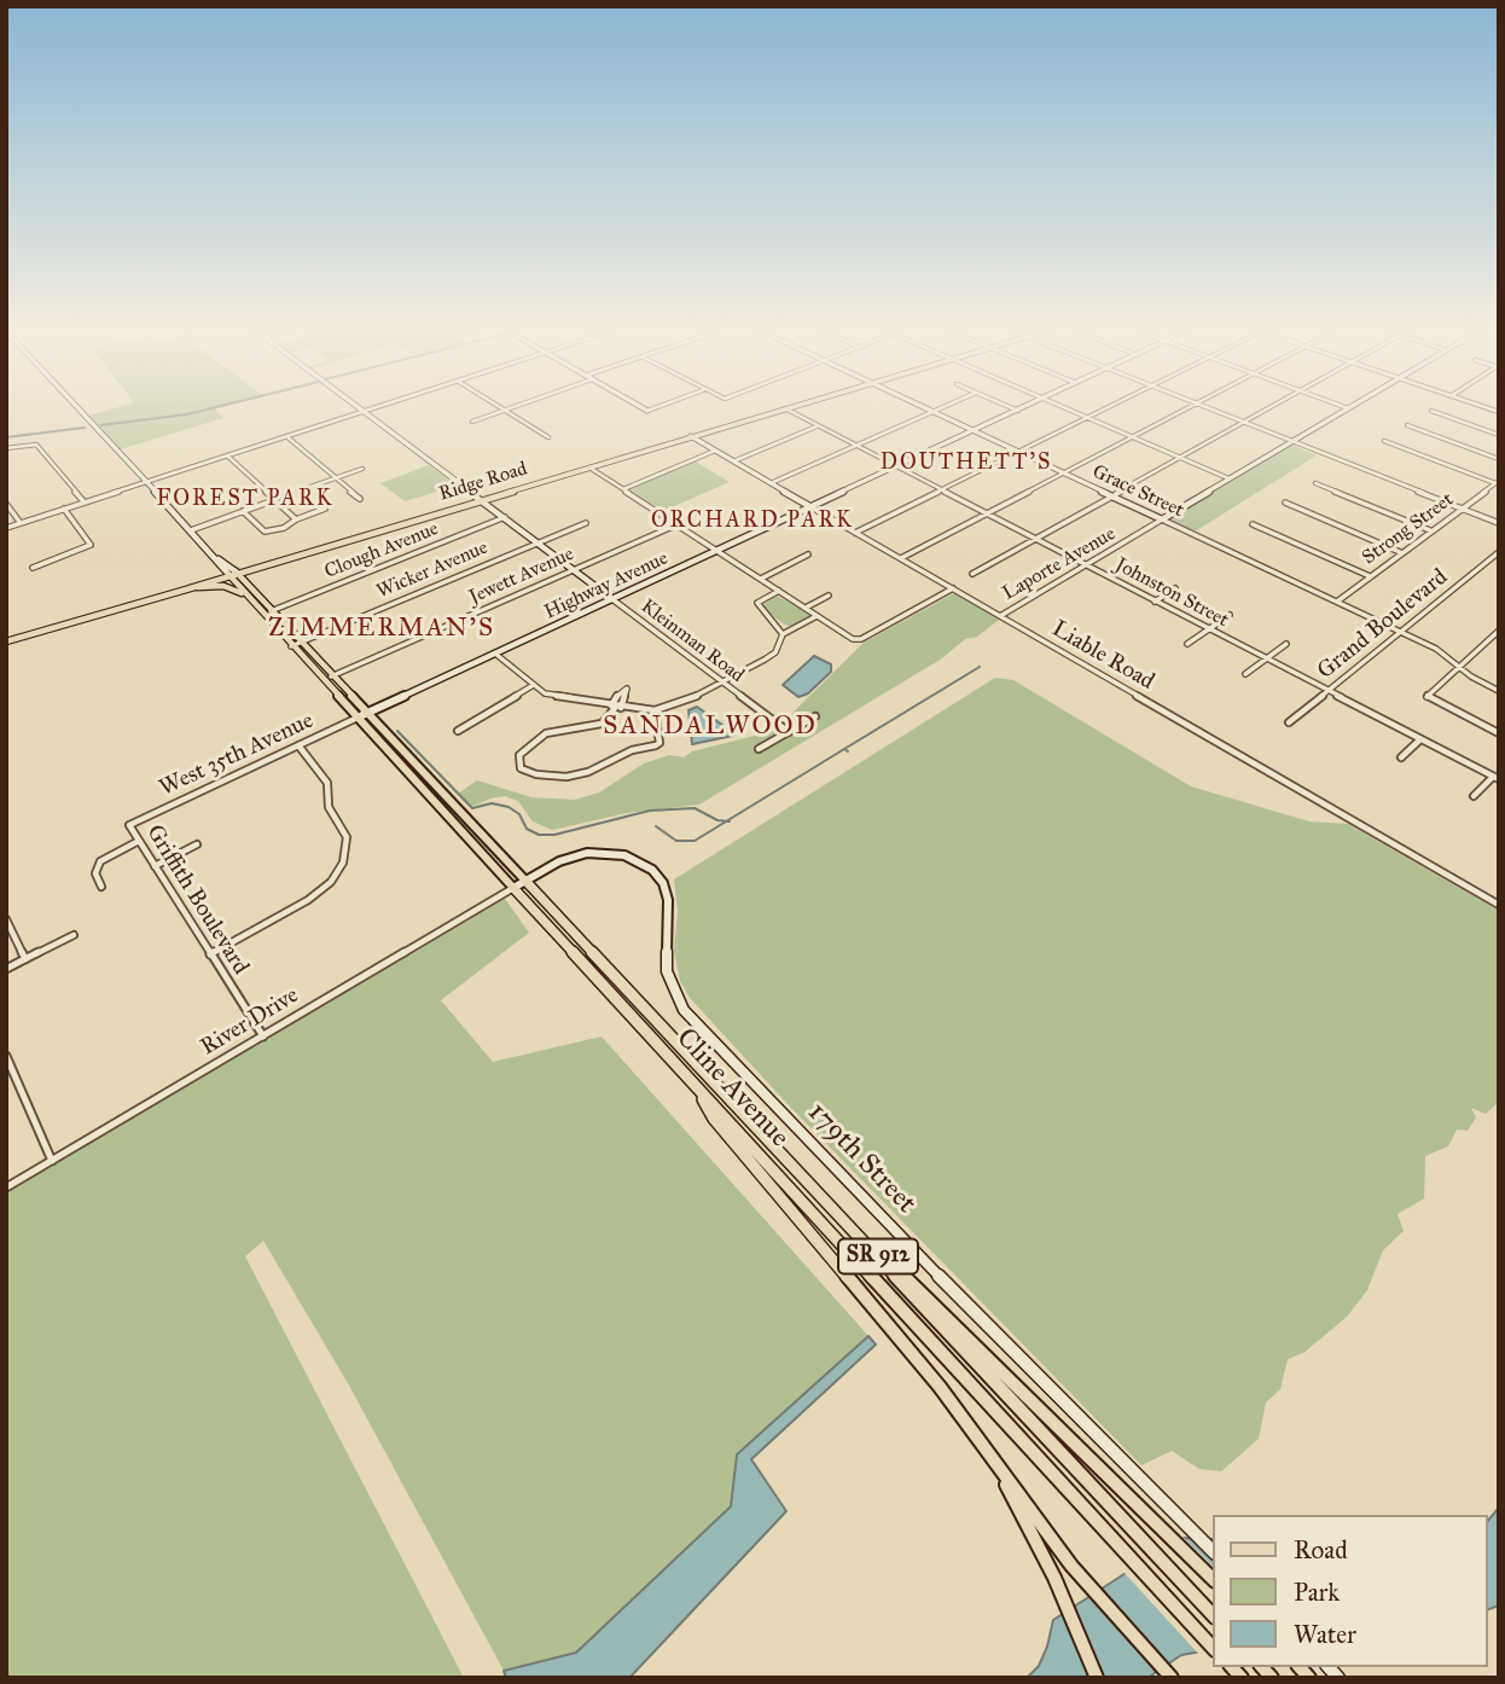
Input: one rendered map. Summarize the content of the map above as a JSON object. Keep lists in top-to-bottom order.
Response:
{
  "streets": {
    "highway": ["Cline Avenue", "SR 912"],
    "main road": ["Ridge Road"],
    "street": [
      "Grace Street",
      "Strong Street",
      "Clough Avenue",
      "Laporte Avenue",
      "Wicker Avenue",
      "Jewett Avenue",
      "Highway Avenue",
      "Johnston Street",
      "Grand Boulevard",
      "Kleinman Road",
      "Liable Road",
      "West 35th Avenue",
      "Griffith Boulevard",
      "River Drive",
      "179th Street"
    ]
  },
  "crossings": [
    ["Ridge Road", "Johnston Street"],
    ["Ridge Road", "Kleinman Road"],
    ["Ridge Road", "Liable Road"],
    ["Ridge Road", "Cline Avenue"],
    ["Grace Street", "Strong Street"],
    ["Grace Street", "Laporte Avenue"],
    ["Grace Street", "Highway Avenue"],
    ["Grace Street", "Grand Boulevard"],
    ["Clough Avenue", "Kleinman Road"],
    ["Clough Avenue", "Cline Avenue"],
    ["Laporte Avenue", "Johnston Street"],
    ["Laporte Avenue", "Liable Road"],
    ["Wicker Avenue", "Kleinman Road"],
    ["Wicker Avenue", "Cline Avenue"],
    ["Jewett Avenue", "Kleinman Road"],
    ["Jewett Avenue", "Cline Avenue"],
    ["Highway Avenue", "Johnston Street"],
    ["Highway Avenue", "Kleinman Road"],
    ["Highway Avenue", "Liable Road"],
    ["Highway Avenue", "West 35th Avenue"],
    ["Highway Avenue", "Cline Avenue"],
    ["Johnston Street", "Grand Boulevard"],
    ["West 35th Avenue", "Griffith Boulevard"],
    ["West 35th Avenue", "Cline Avenue"],
    ["Griffith Boulevard", "River Drive"],
    ["River Drive", "Cline Avenue"],
    ["River Drive", "179th Street"],
    ["Cline Avenue", "179th Street"]
  ],
  "districts": [
    "DOUTHETT'S",
    "FOREST PARK",
    "ORCHARD PARK",
    "ZIMMERMAN'S",
    "SANDALWOOD"
  ],
  "legend": ["Road", "Park", "Water"]
}
